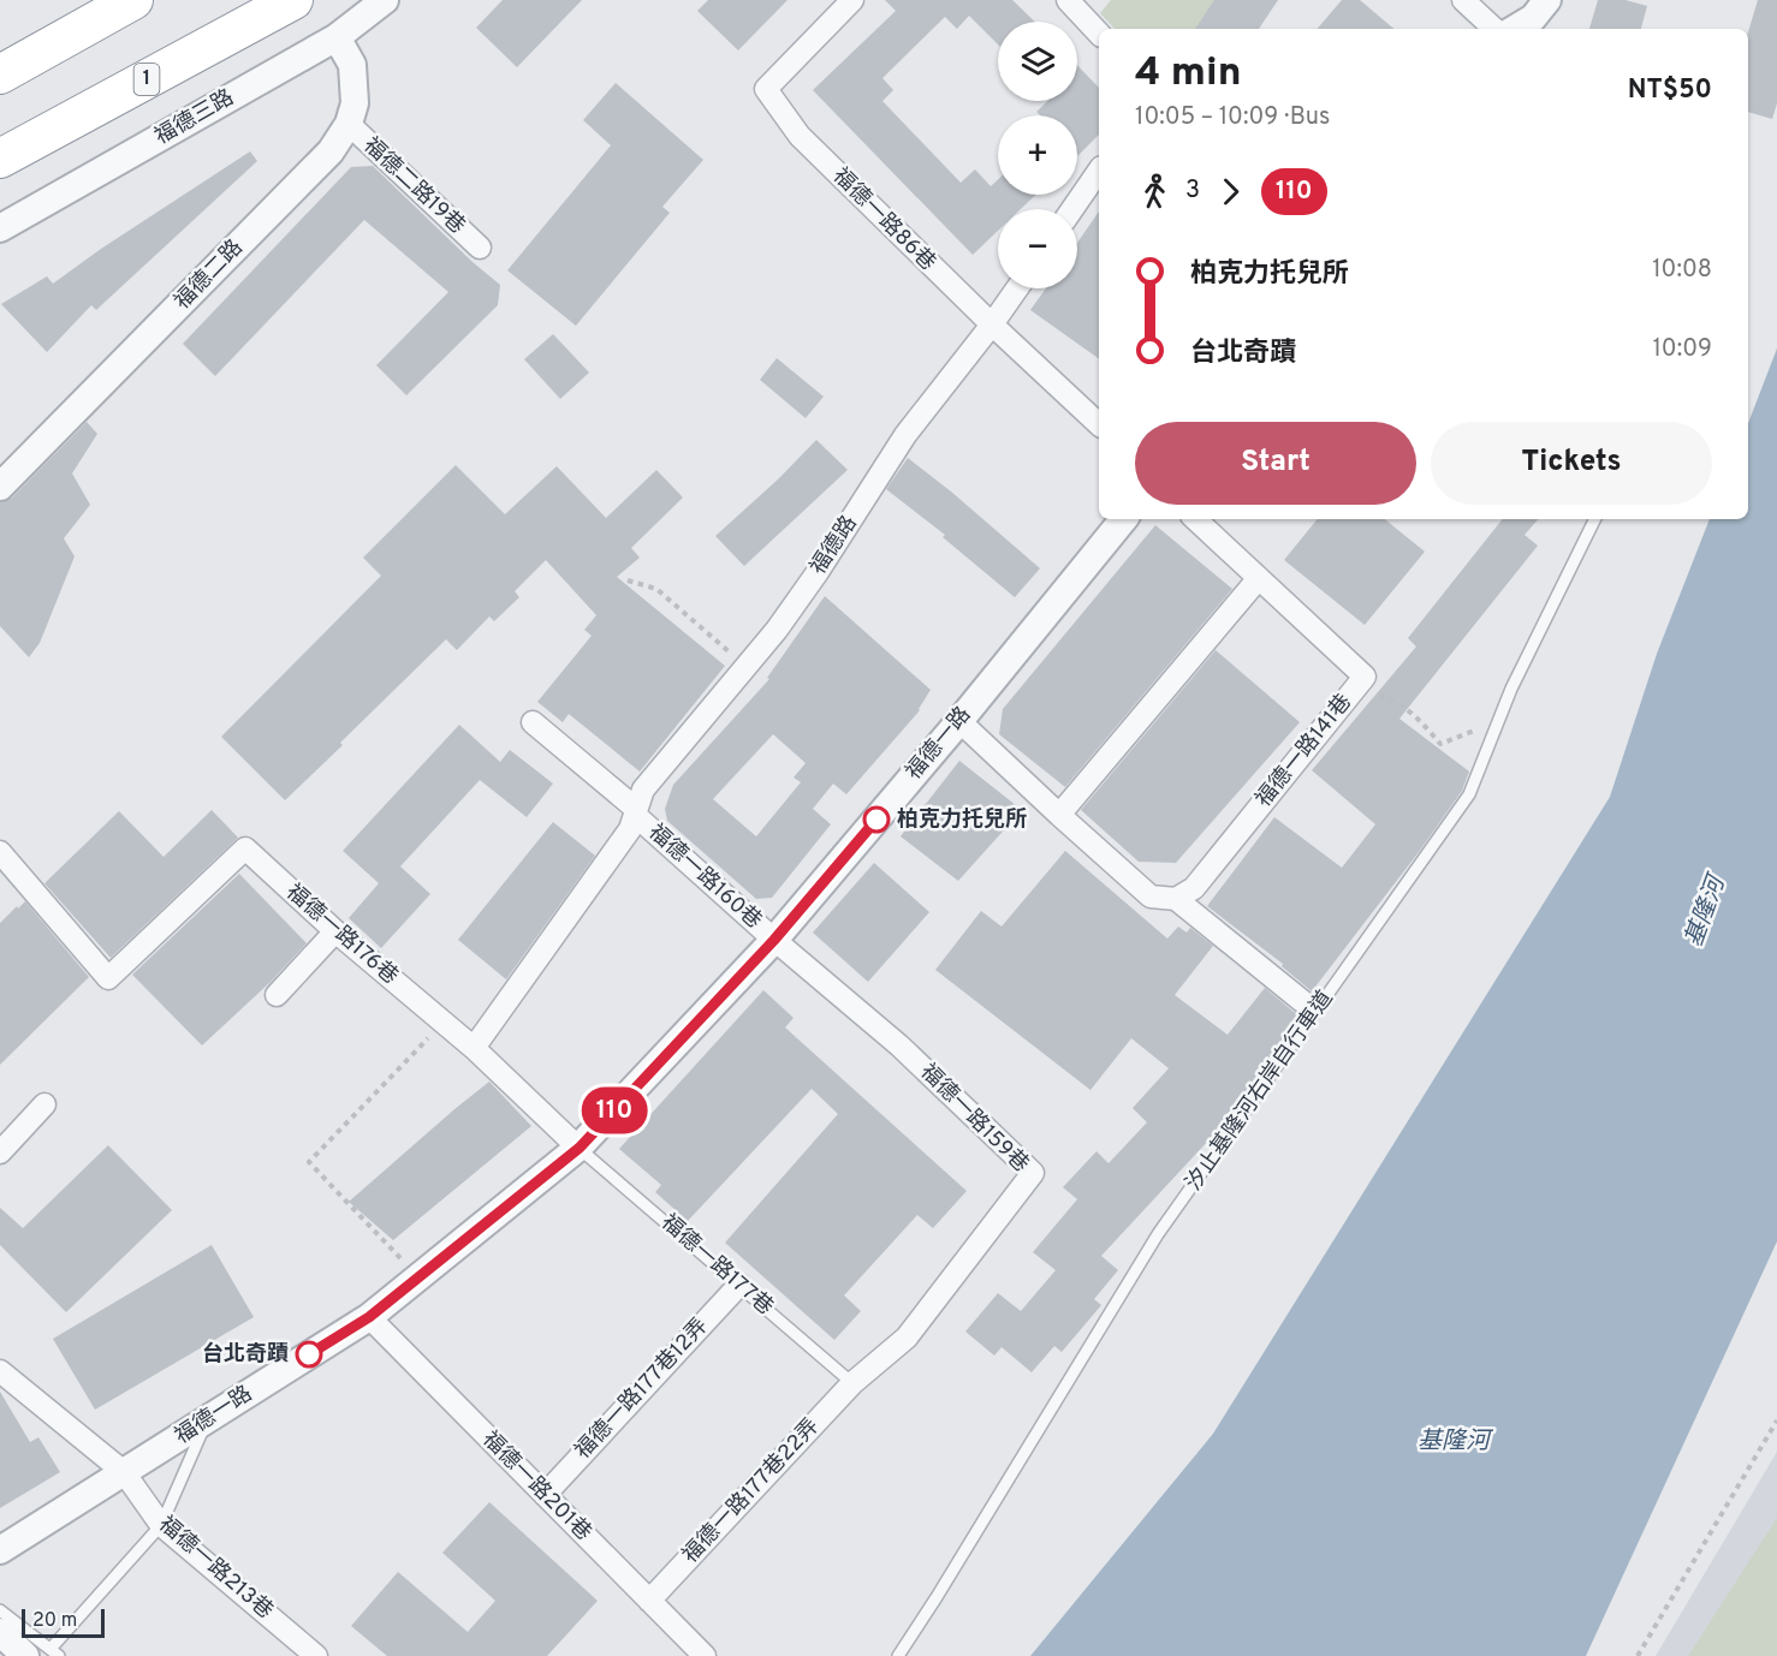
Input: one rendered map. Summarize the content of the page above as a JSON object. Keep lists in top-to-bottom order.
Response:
{
  "streets": {
    "highway": ["1"],
    "street": [
      "福德三路",
      "福德二路19巷",
      "福德一路86巷",
      "福德二路",
      "福德路",
      "福德一路",
      "福德一路141巷",
      "福德一路160巷",
      "福德一路176巷",
      "福德一路159巷",
      "福德一路177巷12弄",
      "福德一路201巷",
      "福德一路177巷22弄",
      "福德一路213巷"
    ],
    "lane": ["汐止基隆河右岸自行車道", "福德一路177巷"]
  },
  "crossings": [
    ["福德三路", "福德二路"],
    ["福德二路19巷", "福德二路"],
    ["福德一路86巷", "福德路"],
    ["福德路", "福德一路160巷"],
    ["福德路", "福德一路176巷"],
    ["福德一路", "福德一路160巷"],
    ["福德一路", "福德一路176巷"],
    ["福德一路", "福德一路159巷"],
    ["福德一路", "福德一路177巷"],
    ["福德一路", "福德一路201巷"],
    ["福德一路", "福德一路213巷"],
    ["福德一路160巷", "福德一路159巷"],
    ["福德一路176巷", "福德一路177巷"],
    ["福德一路159巷", "福德一路177巷"],
    ["福德一路159巷", "福德一路177巷22弄"],
    ["福德一路177巷", "福德一路177巷12弄"],
    ["福德一路177巷", "福德一路177巷22弄"],
    ["福德一路177巷12弄", "福德一路201巷"],
    ["福德一路201巷", "福德一路177巷22弄"]
  ],
  "water": ["基隆河"],
  "places": ["柏克力托兒所", "台北奇蹟"],
  "lines": ["bus line 110"],
  "scale_bar": "20 m",
  "page": {
    "on_map": "110",
    "map_buttons": ["+", "−"],
    "heading": ["4 min", "10:05 – 10:09 · Bus", "NT$50"],
    "legs": ["3", "110"],
    "list": [
      {
        "name": "柏克力托兒所",
        "value": "10:08"
      },
      {
        "name": "台北奇蹟",
        "value": "10:09"
      }
    ],
    "buttons": ["Start", "Tickets"],
    "scale": "20 m"
  }
}
